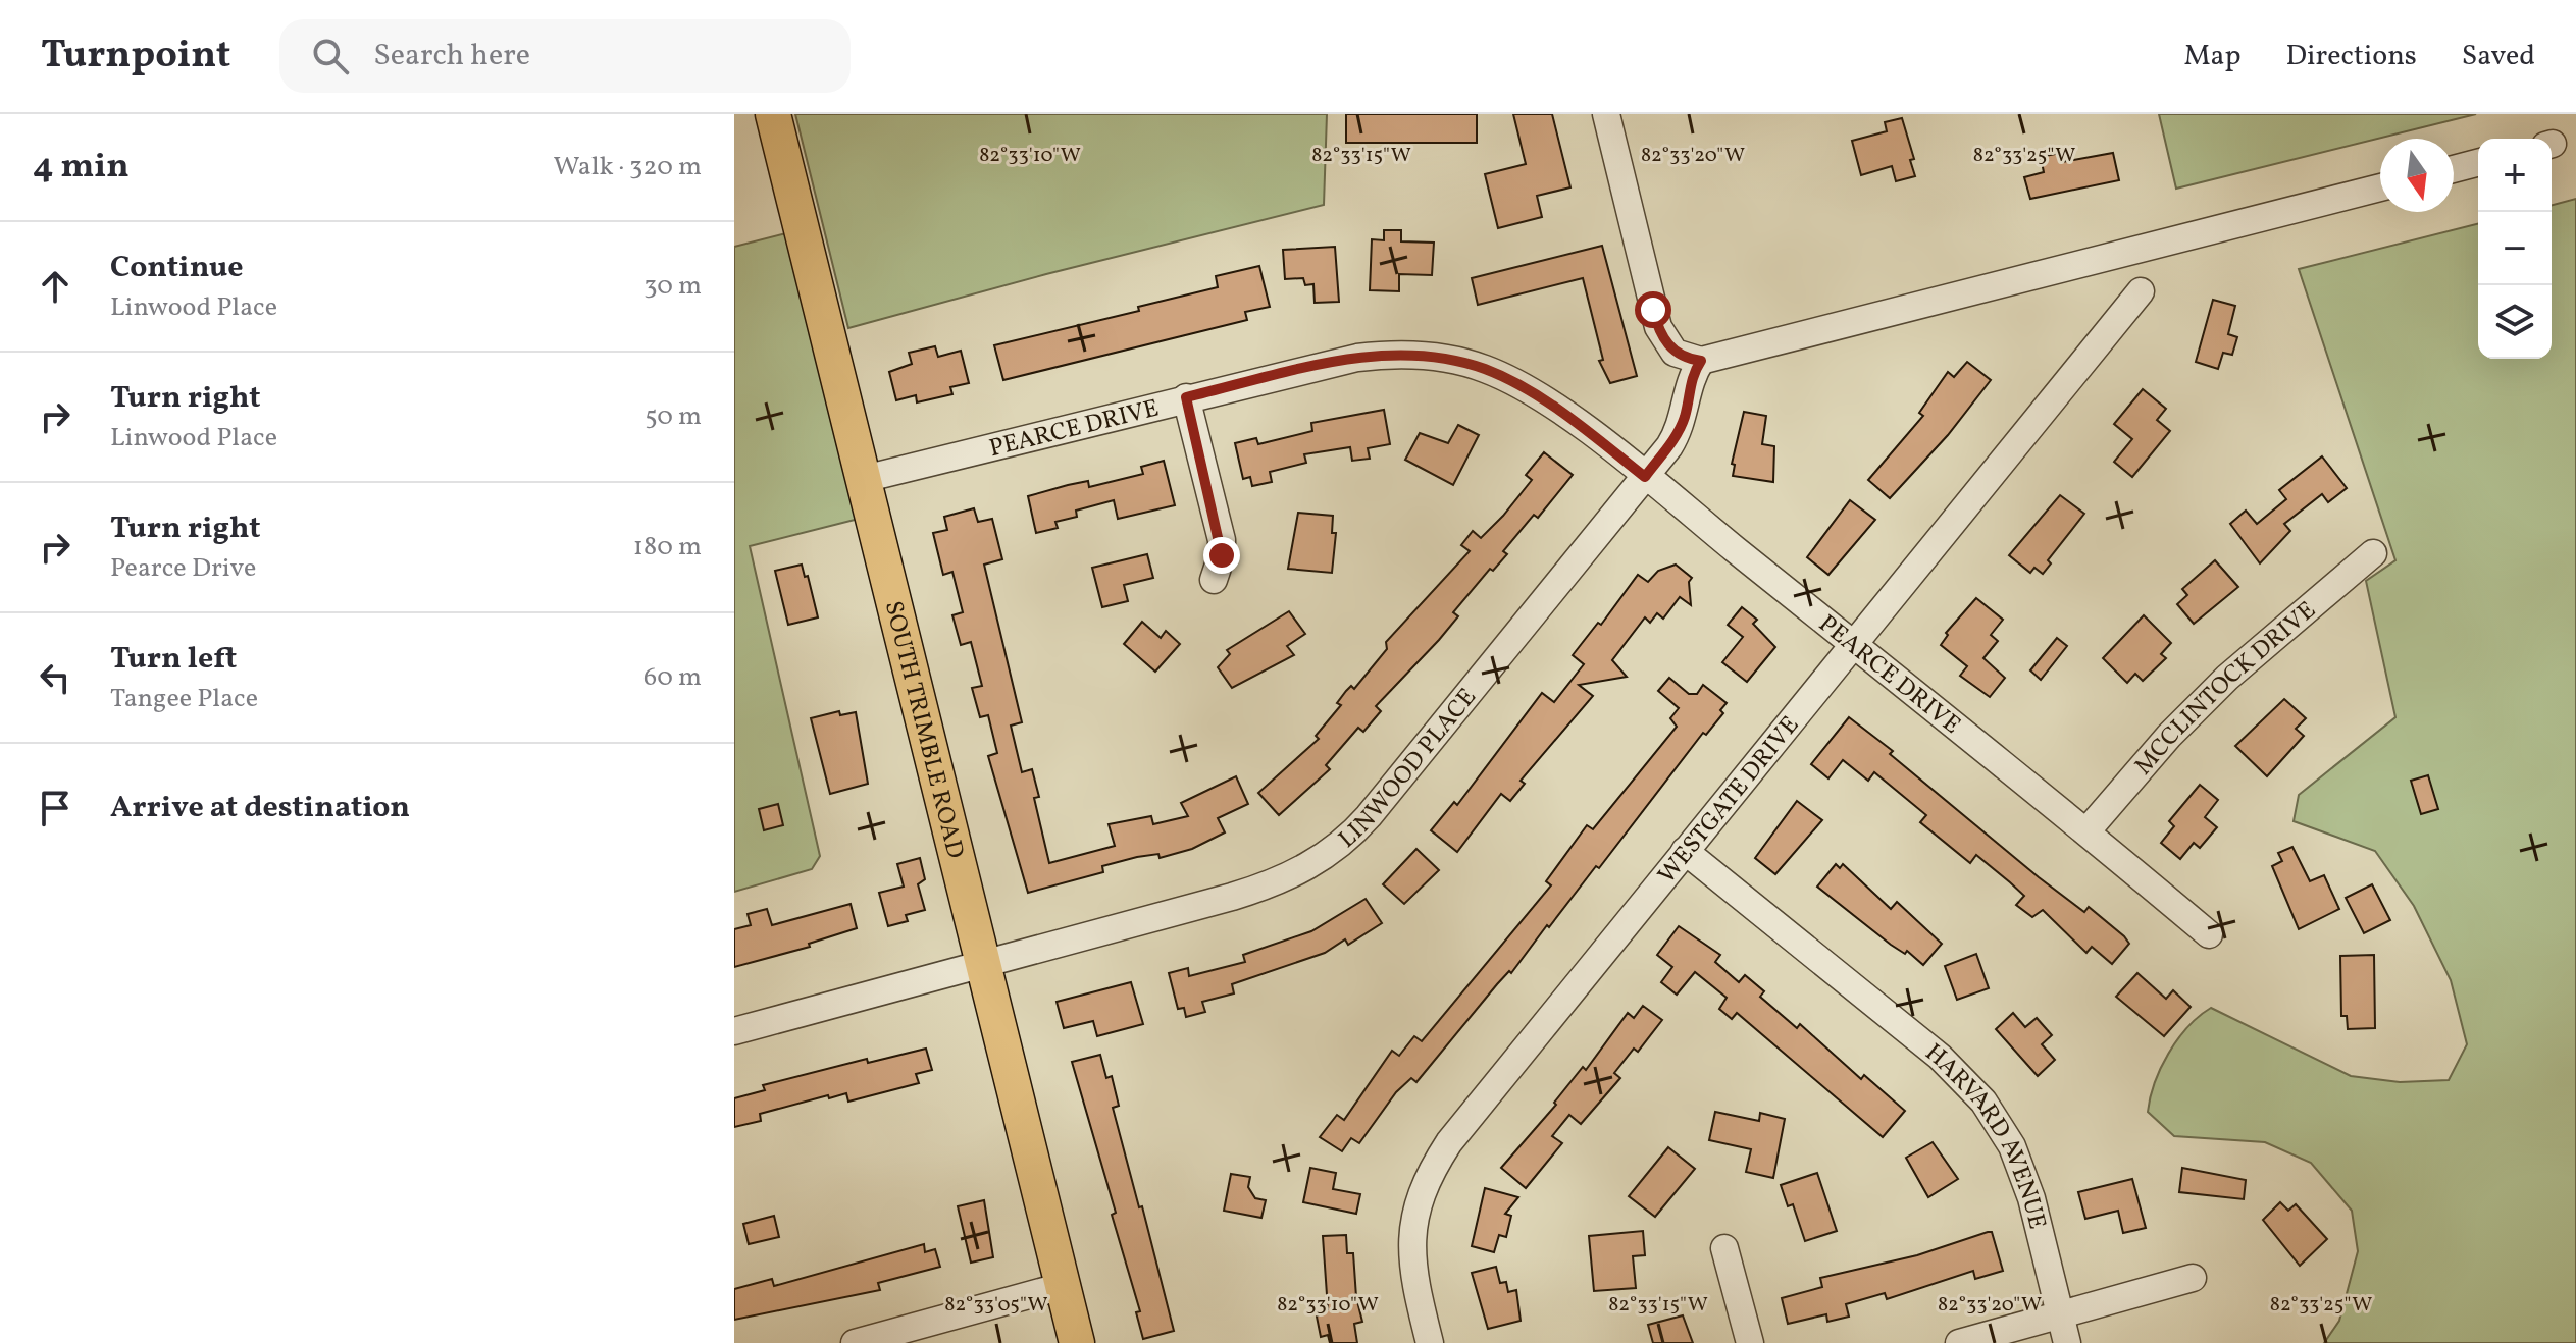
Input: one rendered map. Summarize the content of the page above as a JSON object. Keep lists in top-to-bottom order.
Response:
{
  "streets": {
    "main road": ["SOUTH TRIMBLE ROAD"],
    "street": [
      "PEARCE DRIVE",
      "MCCLINTOCK DRIVE",
      "LINWOOD PLACE",
      "WESTGATE DRIVE",
      "HARVARD AVENUE"
    ]
  },
  "crossings": [
    ["PEARCE DRIVE", "MCCLINTOCK DRIVE"],
    ["PEARCE DRIVE", "SOUTH TRIMBLE ROAD"],
    ["PEARCE DRIVE", "LINWOOD PLACE"],
    ["PEARCE DRIVE", "WESTGATE DRIVE"],
    ["SOUTH TRIMBLE ROAD", "LINWOOD PLACE"],
    ["WESTGATE DRIVE", "HARVARD AVENUE"]
  ],
  "north": "bottom",
  "page": {
    "header": "Turnpoint",
    "search": "Search here",
    "nav": ["Map", "Directions", "Saved"],
    "heading": ["4 min", "Walk · 320 m"],
    "map_buttons": ["+", "−"],
    "list": [
      ["Continue", "Linwood Place", "30 m"],
      ["Turn right", "Linwood Place", "50 m"],
      ["Turn right", "Pearce Drive", "180 m"],
      ["Turn left", "Tangee Place", "60 m"],
      "Arrive at destination"
    ]
  },
  "coordinates": [
    "82°33'10\"W",
    "82°33'15\"W",
    "82°33'20\"W",
    "82°33'25\"W",
    "82°33'05\"W"
  ]
}
